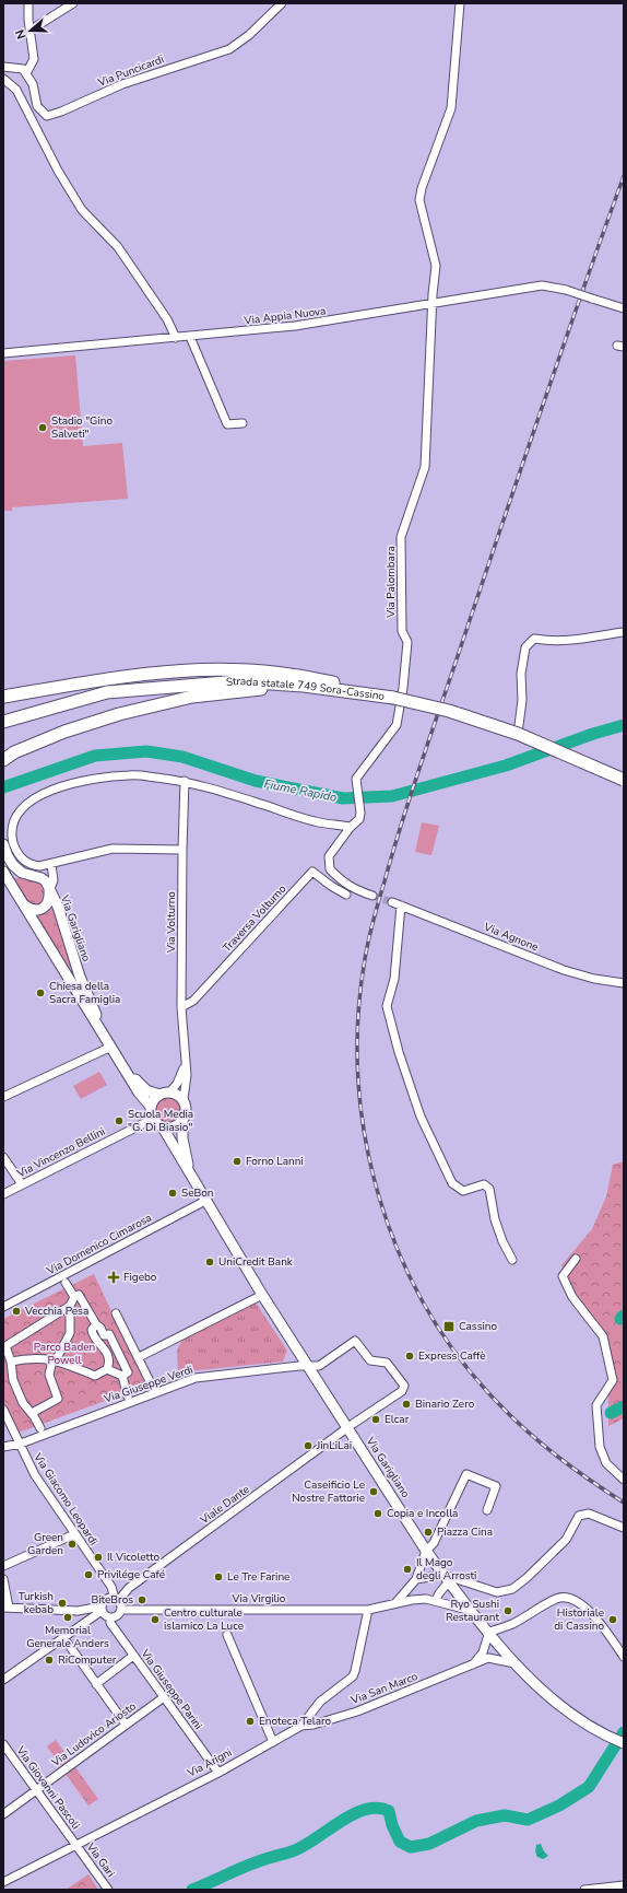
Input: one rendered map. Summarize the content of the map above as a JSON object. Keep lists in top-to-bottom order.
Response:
{
  "streets": {
    "highway": ["Strada statale 749 Sora-Cassino"],
    "main road": ["Via Garigliano"],
    "street": [
      "Via Puncicardi",
      "Via Appia Nuova",
      "Via Palombara",
      "Traversa Volturno",
      "Via Volturno",
      "Via Agnone",
      "Via Vincenzo Bellini",
      "Via Domenico Cimarosa",
      "Via Giuseppe Verdi",
      "Via Giacomo Leopardi",
      "Viale Dante",
      "Via Virgilio",
      "Via San Marco",
      "Via Giuseppe Parini",
      "Via Ludovico Ariosto",
      "Via Arigni",
      "Via Giovanni Pascoli",
      "Via Gari"
    ]
  },
  "crossings": [
    ["Via Appia Nuova", "Via Palombara"],
    ["Traversa Volturno", "Via Volturno"],
    ["Via Volturno", "Via Garigliano"],
    ["Via Volturno", "Via Vincenzo Bellini"],
    ["Via Garigliano", "Via Vincenzo Bellini"],
    ["Via Garigliano", "Via Domenico Cimarosa"],
    ["Via Garigliano", "Via Giuseppe Verdi"],
    ["Via Garigliano", "Viale Dante"],
    ["Via Garigliano", "Via Virgilio"],
    ["Via Garigliano", "Via San Marco"],
    ["Via Giuseppe Verdi", "Via Giacomo Leopardi"],
    ["Via Giuseppe Verdi", "Viale Dante"],
    ["Via Giacomo Leopardi", "Viale Dante"],
    ["Via Giacomo Leopardi", "Via Virgilio"],
    ["Via Giacomo Leopardi", "Via Giuseppe Parini"],
    ["Viale Dante", "Via Virgilio"],
    ["Viale Dante", "Via Giuseppe Parini"],
    ["Via Virgilio", "Via Giuseppe Parini"],
    ["Via Virgilio", "Via Arigni"],
    ["Via San Marco", "Via Arigni"],
    ["Via Giuseppe Parini", "Via Ludovico Ariosto"],
    ["Via Giuseppe Parini", "Via Arigni"],
    ["Via Ludovico Ariosto", "Via Giovanni Pascoli"],
    ["Via Arigni", "Via Giovanni Pascoli"],
    ["Via Arigni", "Via Gari"],
    ["Via Giovanni Pascoli", "Via Gari"]
  ],
  "water": ["Fiume Rapido"],
  "parks": ["Parco Baden Powell"],
  "places": {
    "other": [
      "Stadio \"Gino Salveti\"",
      "Chiesa della Sacra Famiglia",
      "Scuola Media \"G. Di Biasio\"",
      "Forno Lanni",
      "SeBon",
      "UniCredit Bank",
      "Vecchia Pesa",
      "Express Caffè",
      "Binario Zero",
      "Elcar",
      "JinLiLai",
      "Caseificio Le Nostre Fattorie",
      "Copia e Incolla",
      "Piazza Cina",
      "Green Garden",
      "Il Vicoletto",
      "Il Mago degli Arrosti",
      "Privilége Café",
      "Le Tre Farine",
      "BiteBros",
      "Turkish kebab",
      "Ryo Sushi Restaurant",
      "Memorial Generale Anders",
      "Centro culturale islamico La Luce",
      "Historiale di Cassino",
      "RiComputer",
      "Enoteca Telaro"
    ],
    "health": ["Figebo"],
    "transit": ["Cassino"]
  },
  "north": "left"
}
